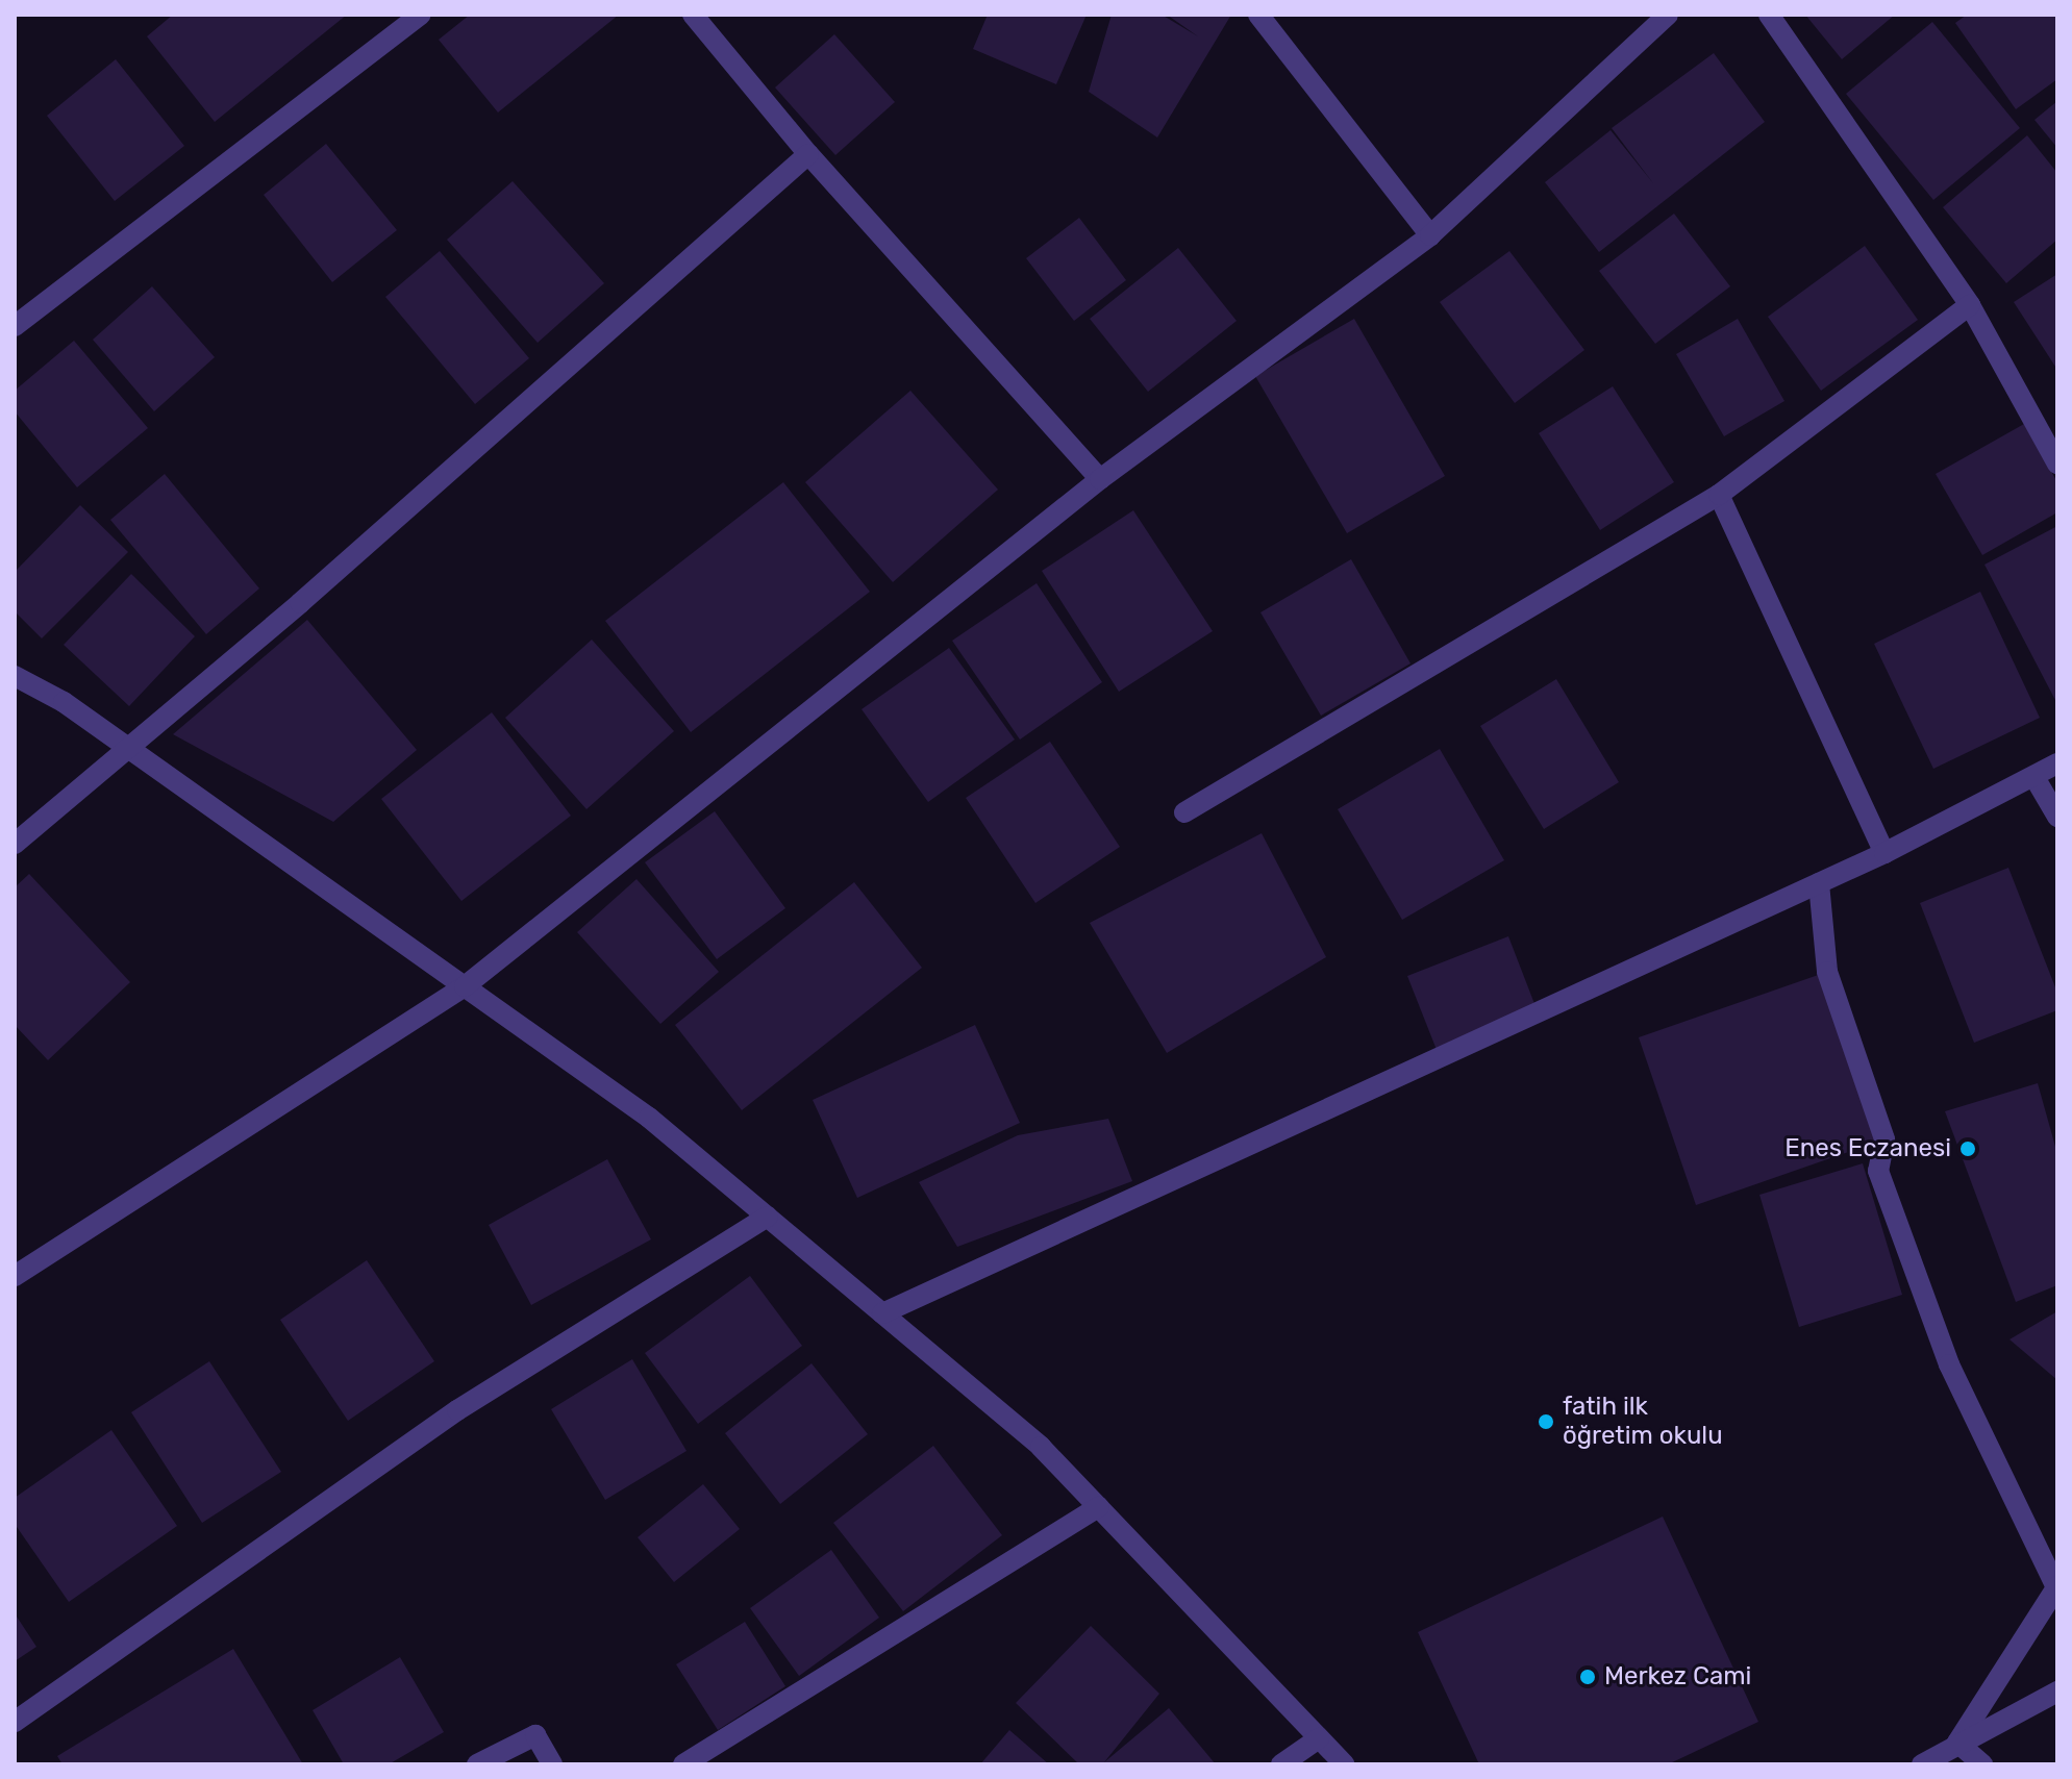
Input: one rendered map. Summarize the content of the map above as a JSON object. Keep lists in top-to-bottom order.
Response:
{
  "places": ["Enes Eczanesi", "fatih ilk öğretim okulu", "Merkez Cami"]
}
